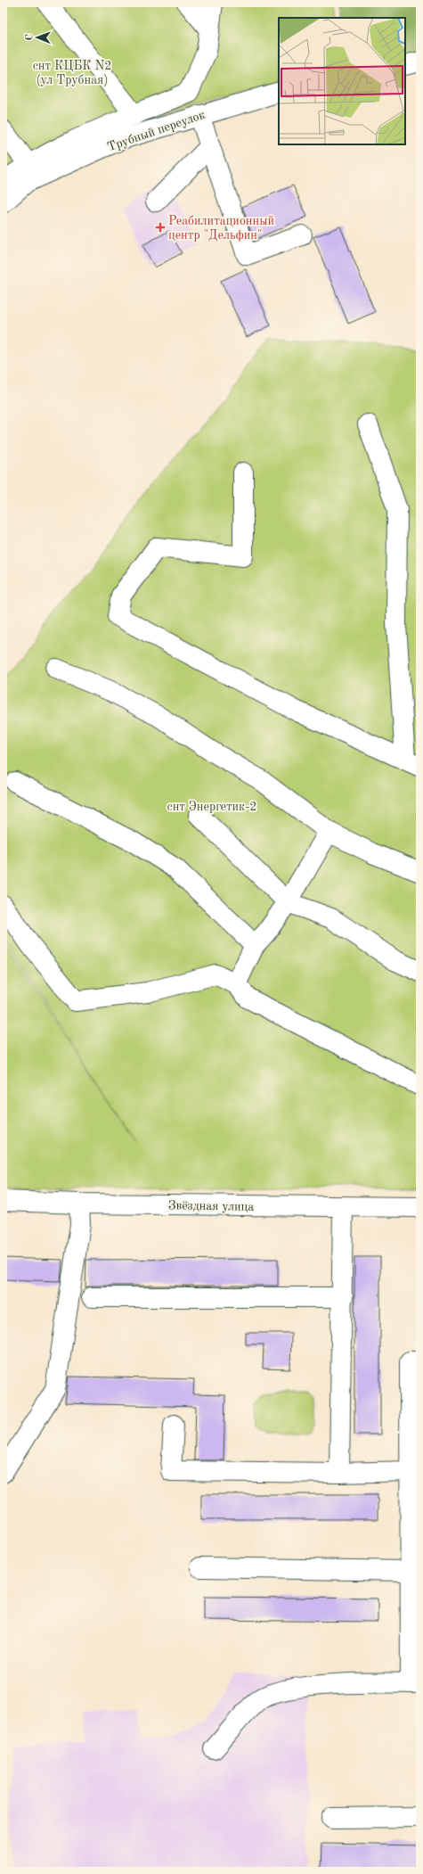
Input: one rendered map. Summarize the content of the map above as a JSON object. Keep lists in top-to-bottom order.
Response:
{
  "streets": {
    "street": ["Трубный переулок", "Звёздная улица"]
  },
  "parks": ["снт КЦБК N2 (ул Трубная)", "снт Энергетик-2"],
  "places": {
    "health": ["Реабилитационный центр \"Дельфин\""]
  },
  "north": "left"
}
